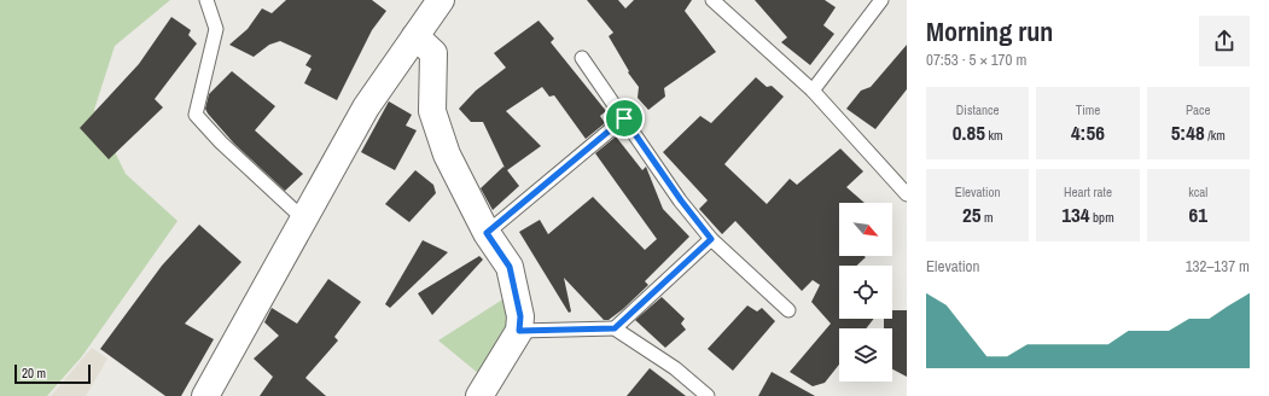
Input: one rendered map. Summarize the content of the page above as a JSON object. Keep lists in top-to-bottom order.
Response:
{
  "scale_bar": "20 m",
  "north": "bottom right",
  "page": {
    "heading": ["Morning run", "07:53 · 5 × 170 m"],
    "stats": [
      ["Distance", "0.85 km"],
      ["Time", "4:56"],
      ["Pace", "5:48 /km"],
      ["Elevation", "25 m"],
      ["Heart rate", "134 bpm"],
      ["kcal", "61"]
    ],
    "chart": ["Elevation", "132–137 m"],
    "scale": "20 m"
  }
}
